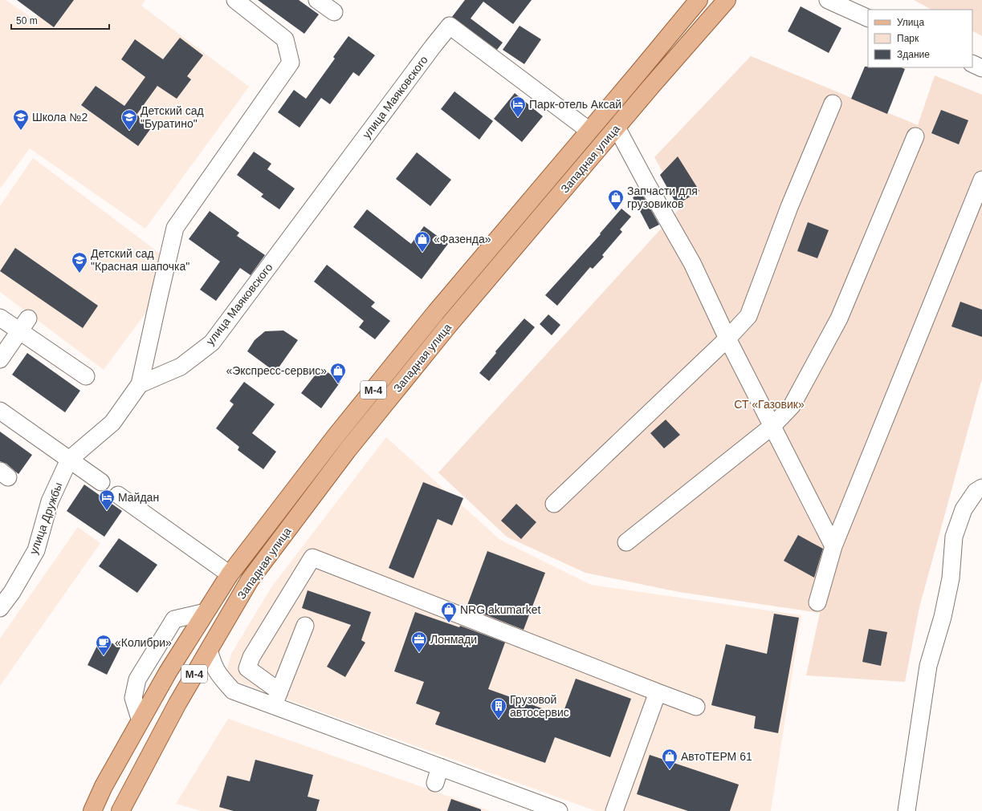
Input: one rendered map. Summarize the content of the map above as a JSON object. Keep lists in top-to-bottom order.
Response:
{
  "streets": {
    "main road": ["Западная улица", "М-4"],
    "street": ["улица Маяковского", "улица Дружбы"]
  },
  "crossings": [
    ["улица Маяковского", "Западная улица"],
    ["улица Маяковского", "улица Дружбы"]
  ],
  "parks": ["СТ «Газовик»"],
  "places": {
    "hotel": ["Парк-отель Аксай", "Майдан"],
    "school or university": ["Школа №2", "Детский сад \"Буратино\"", "Детский сад \"Красная шапочка\""],
    "shop": [
      "Запчасти для грузовиков",
      "«Фазенда»",
      "«Экспресс-сервис»",
      "NRG akumarket",
      "АвтоТЕРМ 61"
    ],
    "office": ["Лонмади"],
    "cafe": ["«Колибри»"],
    "building": ["Грузовой автосервис"]
  },
  "legend": ["Улица", "Парк", "Здание"],
  "scale_bar": "50 m"
}
